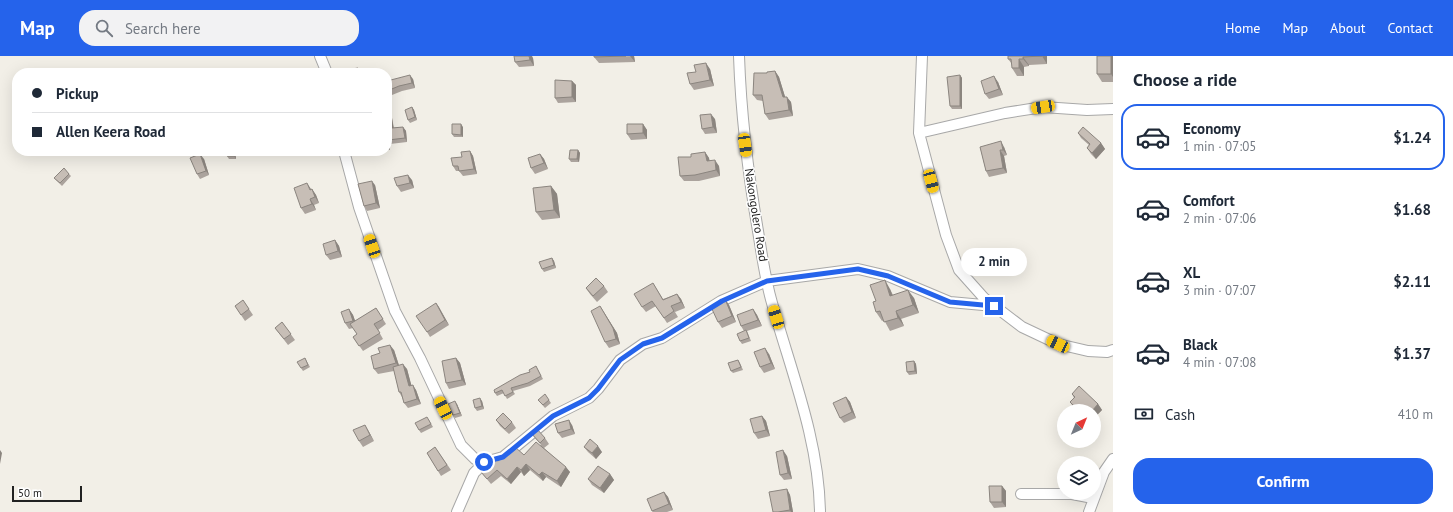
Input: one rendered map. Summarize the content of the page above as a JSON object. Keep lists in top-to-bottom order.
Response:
{
  "streets": {
    "street": ["Nakongolero Road"]
  },
  "scale_bar": "50 m",
  "north": "top right",
  "page": {
    "header": "Map",
    "search": "Search here",
    "nav": [
      "Home",
      "Map",
      "About",
      "Contact"
    ],
    "heading": "Choose a ride",
    "banner": ["Pickup", "Allen Keera Road"],
    "list": [
      {
        "name": "Economy",
        "note": "1 min · 07:05",
        "value": "$1.24"
      },
      {
        "name": "Comfort",
        "note": "2 min · 07:06",
        "value": "$1.68"
      },
      {
        "name": "XL",
        "note": "3 min · 07:07",
        "value": "$2.11"
      },
      {
        "name": "Black",
        "note": "4 min · 07:08",
        "value": "$1.37"
      }
    ],
    "bubble": "2 min",
    "pay": ["Cash", "410 m"],
    "buttons": "Confirm",
    "scale": "50 m"
  }
}
